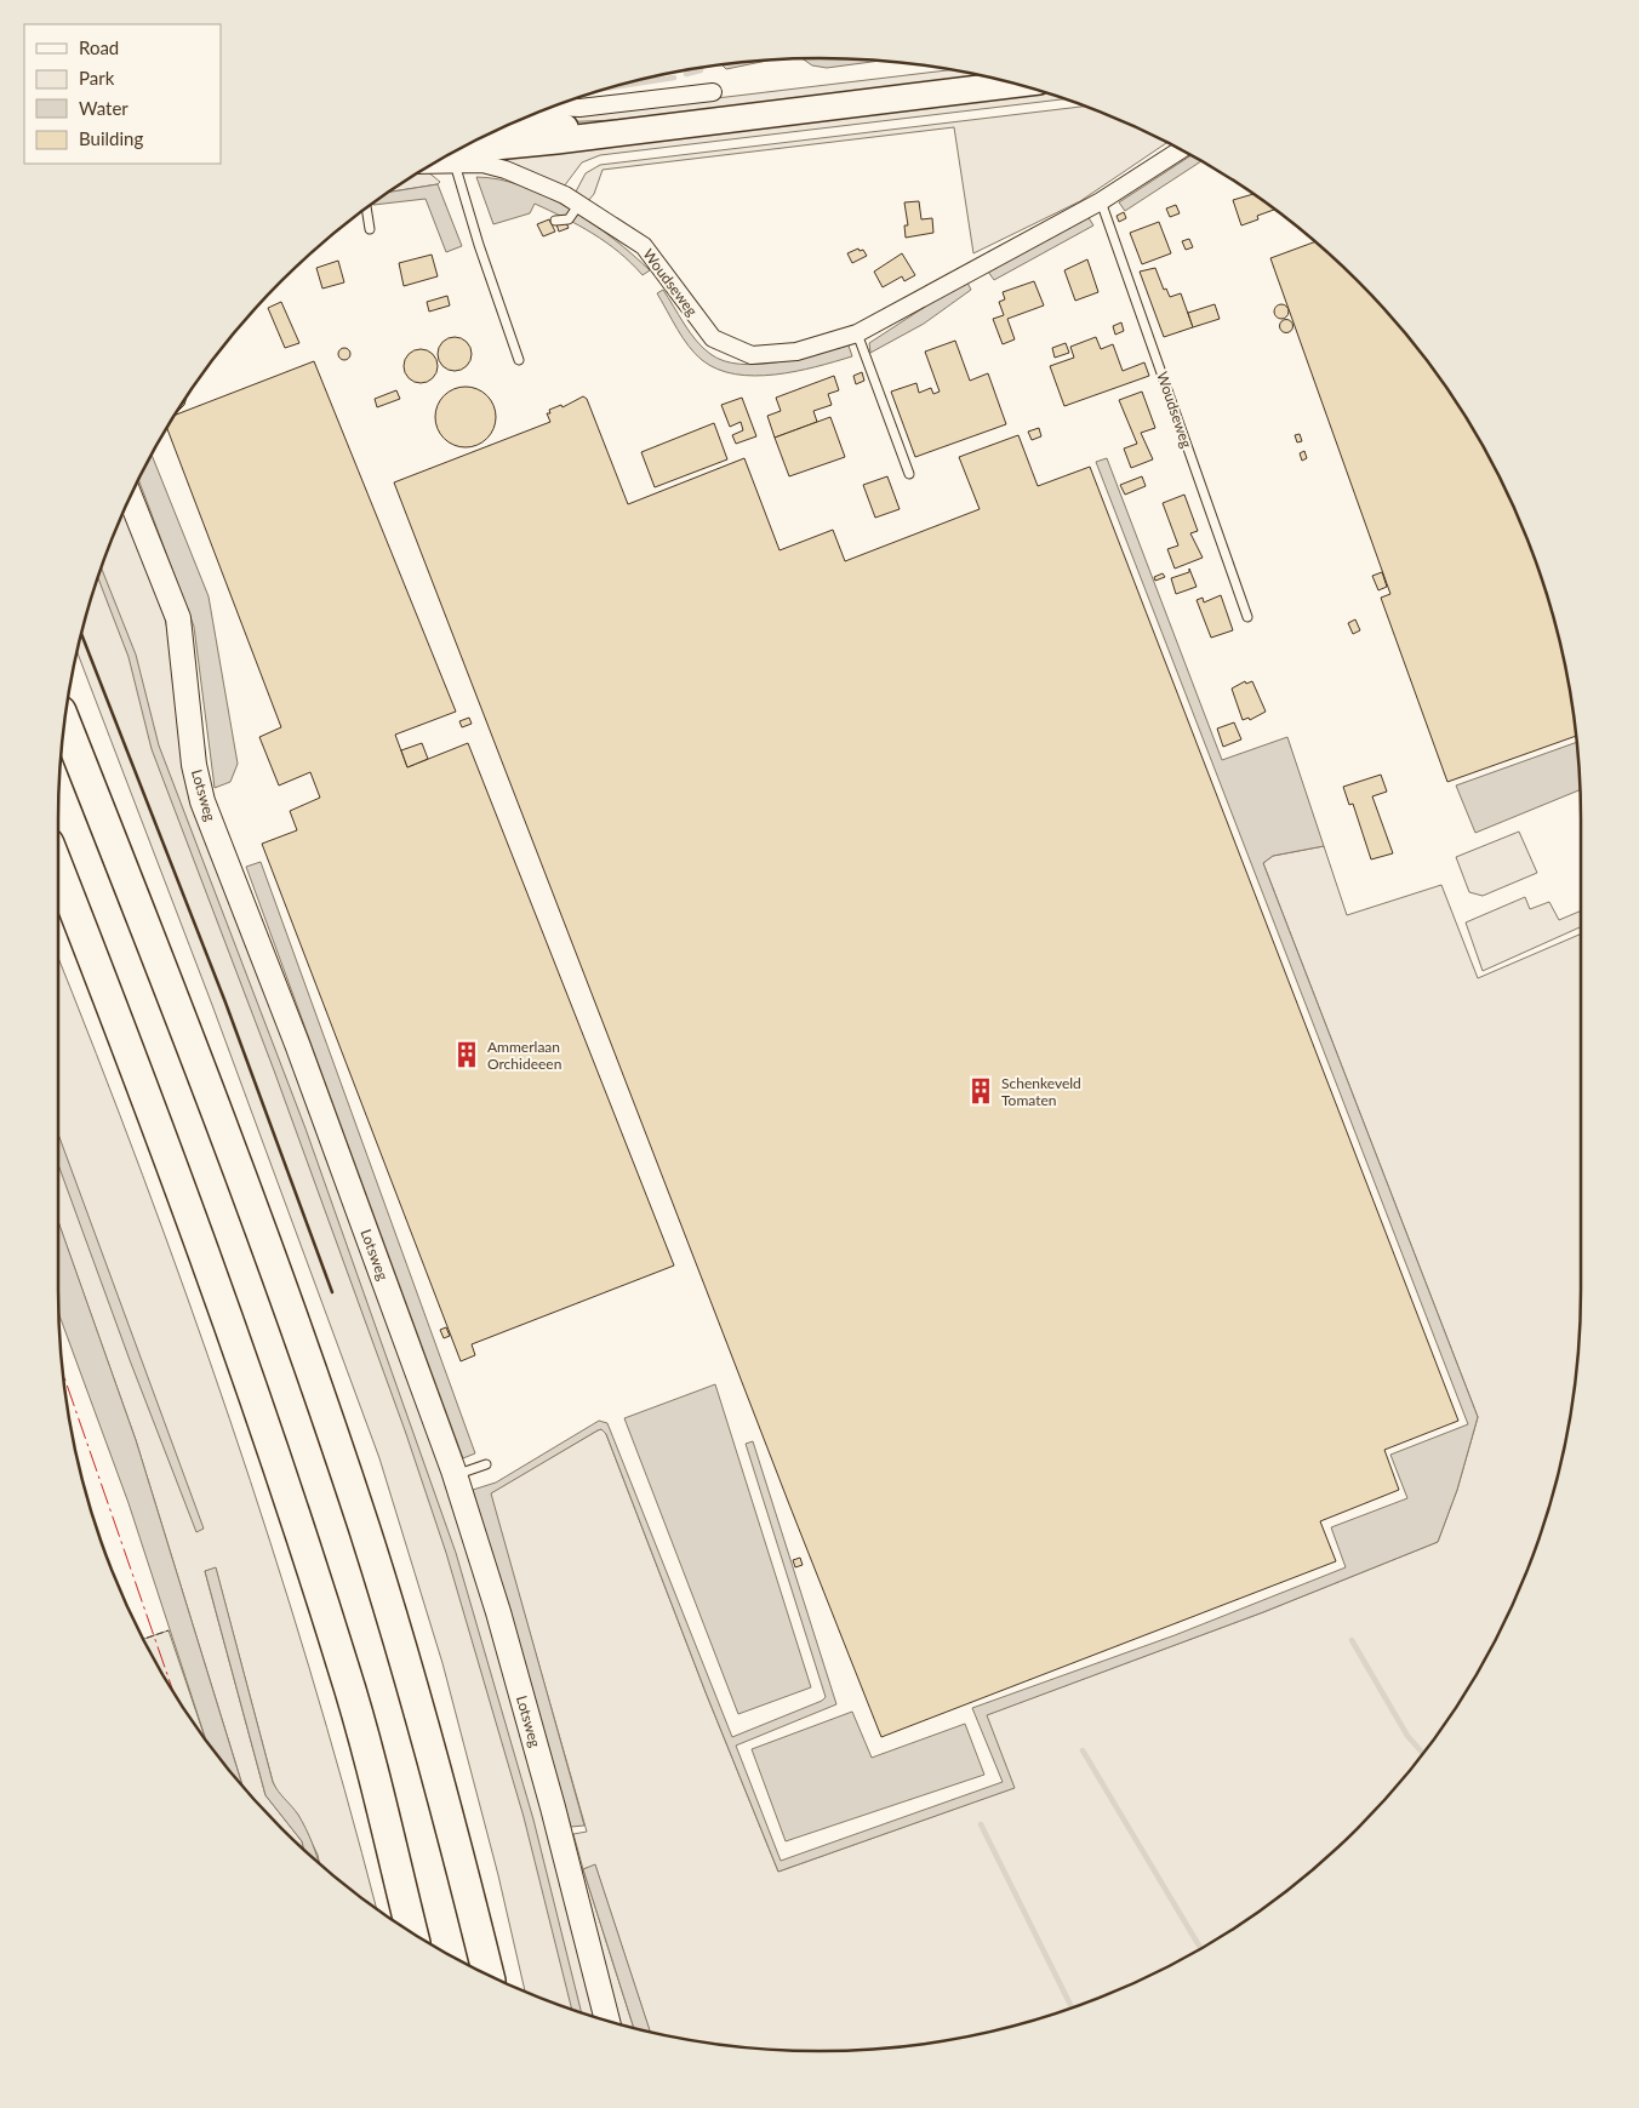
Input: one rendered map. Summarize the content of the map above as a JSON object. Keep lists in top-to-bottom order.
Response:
{
  "streets": {
    "main road": ["Woudseweg"],
    "street": ["Lotsweg"]
  },
  "places": {
    "building": ["Ammerlaan Orchideeen", "Schenkeveld Tomaten"]
  },
  "legend": [
    "Road",
    "Park",
    "Water",
    "Building"
  ]
}
